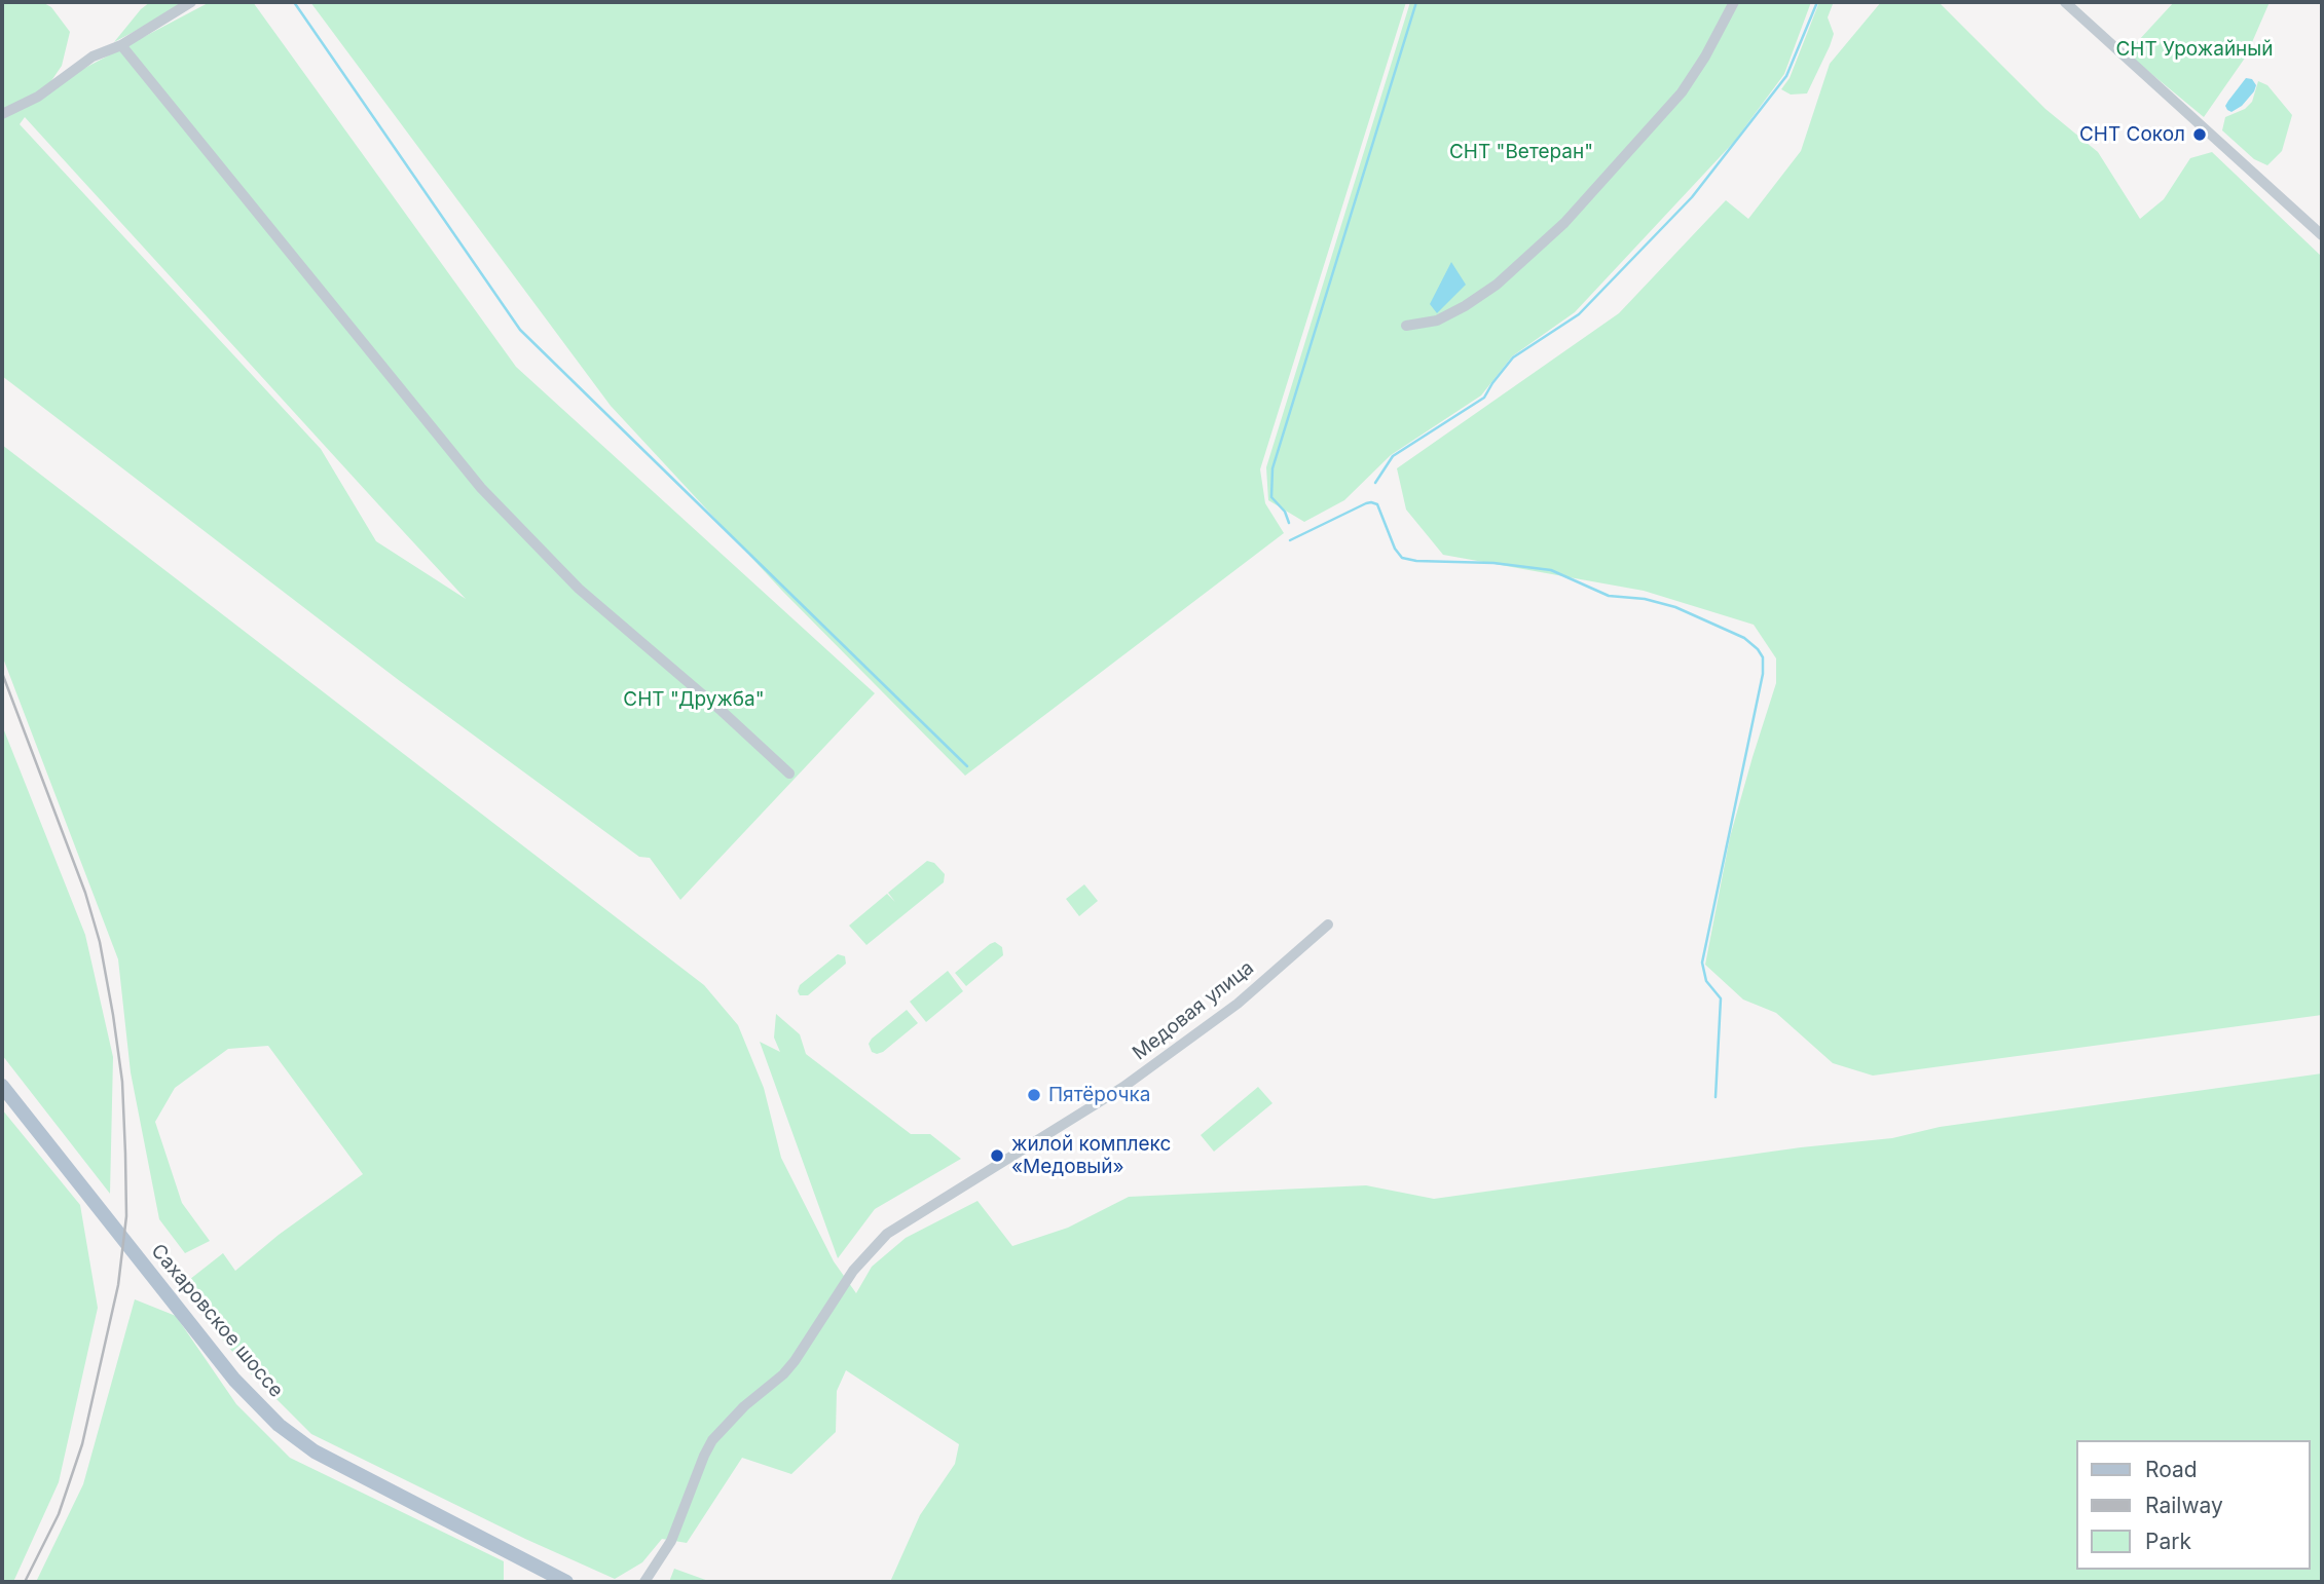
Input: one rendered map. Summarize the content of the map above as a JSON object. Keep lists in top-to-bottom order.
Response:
{
  "streets": {
    "main road": ["Сахаровское шоссе"],
    "street": ["Медовая улица"]
  },
  "parks": ["СНТ Урожайный", "СНТ \"Ветеран\"", "СНТ \"Дружба\""],
  "places": ["СНТ Сокол", "Пятёрочка", "жилой комплекс «Медовый»"],
  "legend": ["Road", "Railway", "Park"]
}
